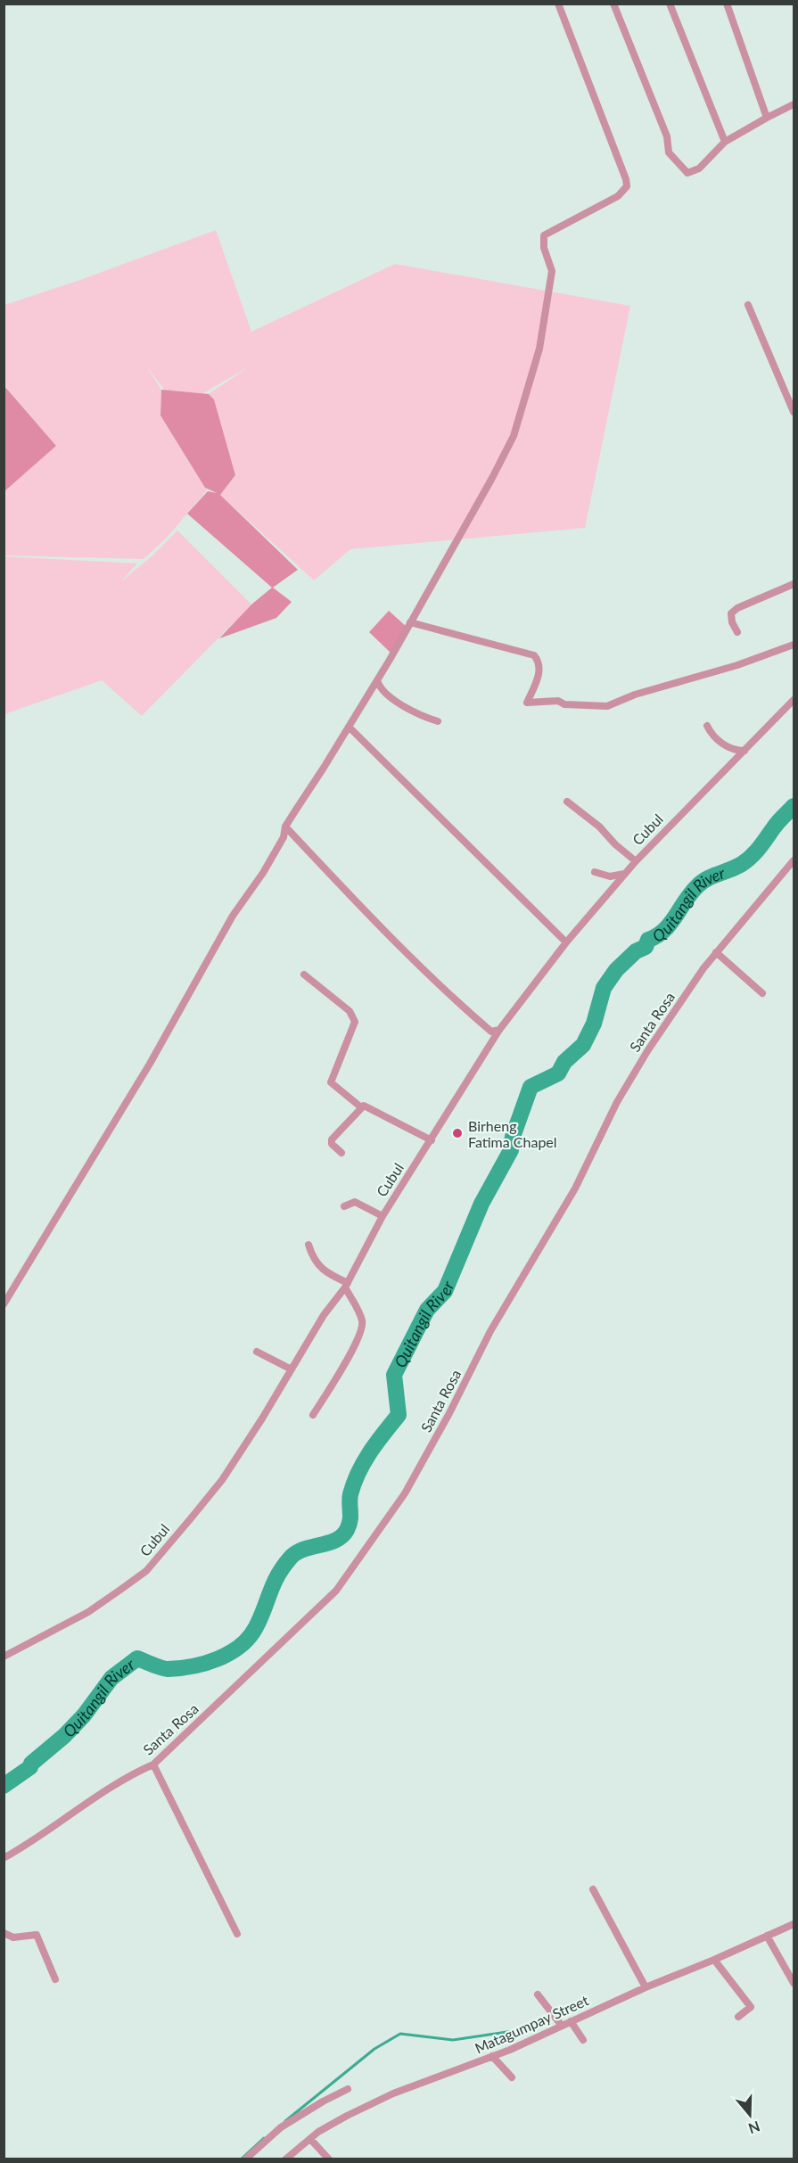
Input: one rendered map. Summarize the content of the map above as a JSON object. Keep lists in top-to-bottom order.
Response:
{
  "streets": {
    "street": ["Cubul", "Santa Rosa", "Matagumpay Street"]
  },
  "water": ["Quitangil River"],
  "places": ["Birheng Fatima Chapel"],
  "north": "bottom"
}
